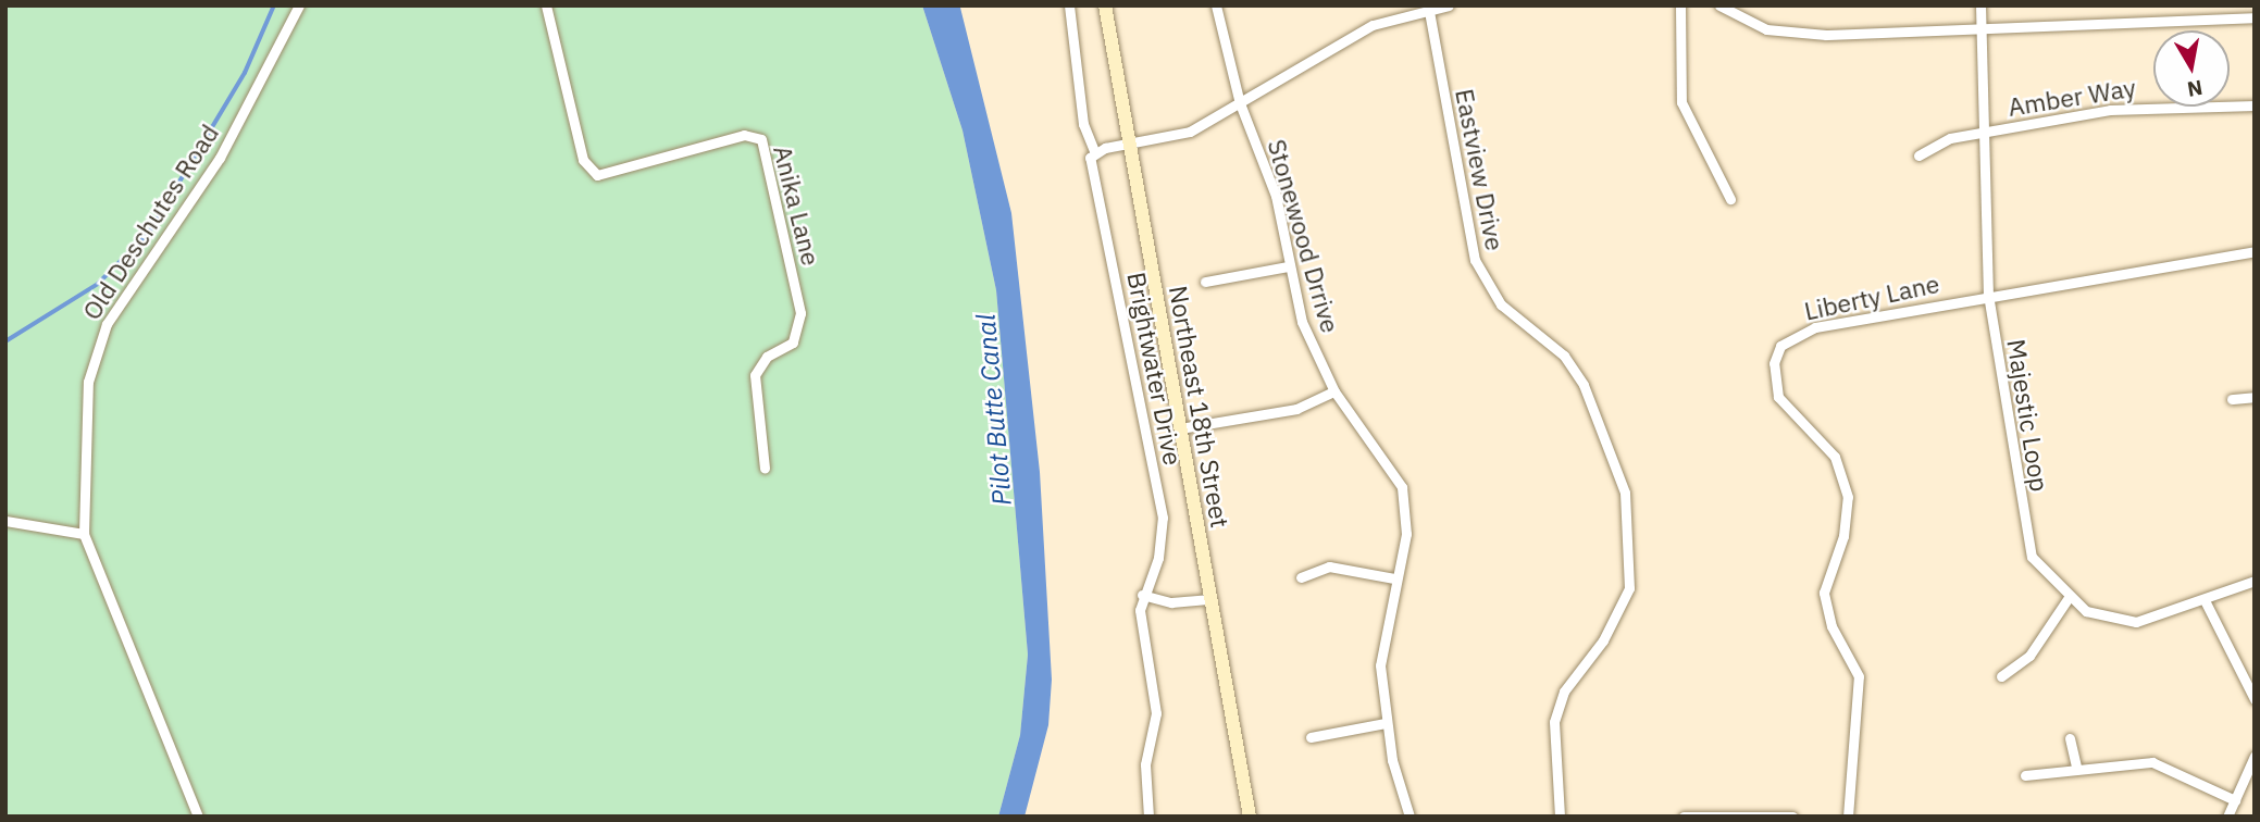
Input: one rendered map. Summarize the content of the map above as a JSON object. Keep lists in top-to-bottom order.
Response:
{
  "streets": {
    "main road": ["Northeast 18th Street"],
    "street": [
      "Amber Way",
      "Eastview Drive",
      "Anika Lane",
      "Old Deschutes Road",
      "Stonewood Drrive",
      "Liberty Lane",
      "Brightwater Drive",
      "Majestic Loop"
    ]
  },
  "crossings": [
    ["Amber Way", "Majestic Loop"],
    ["Liberty Lane", "Majestic Loop"]
  ],
  "water": ["Pilot Butte Canal"],
  "north": "bottom"
}
